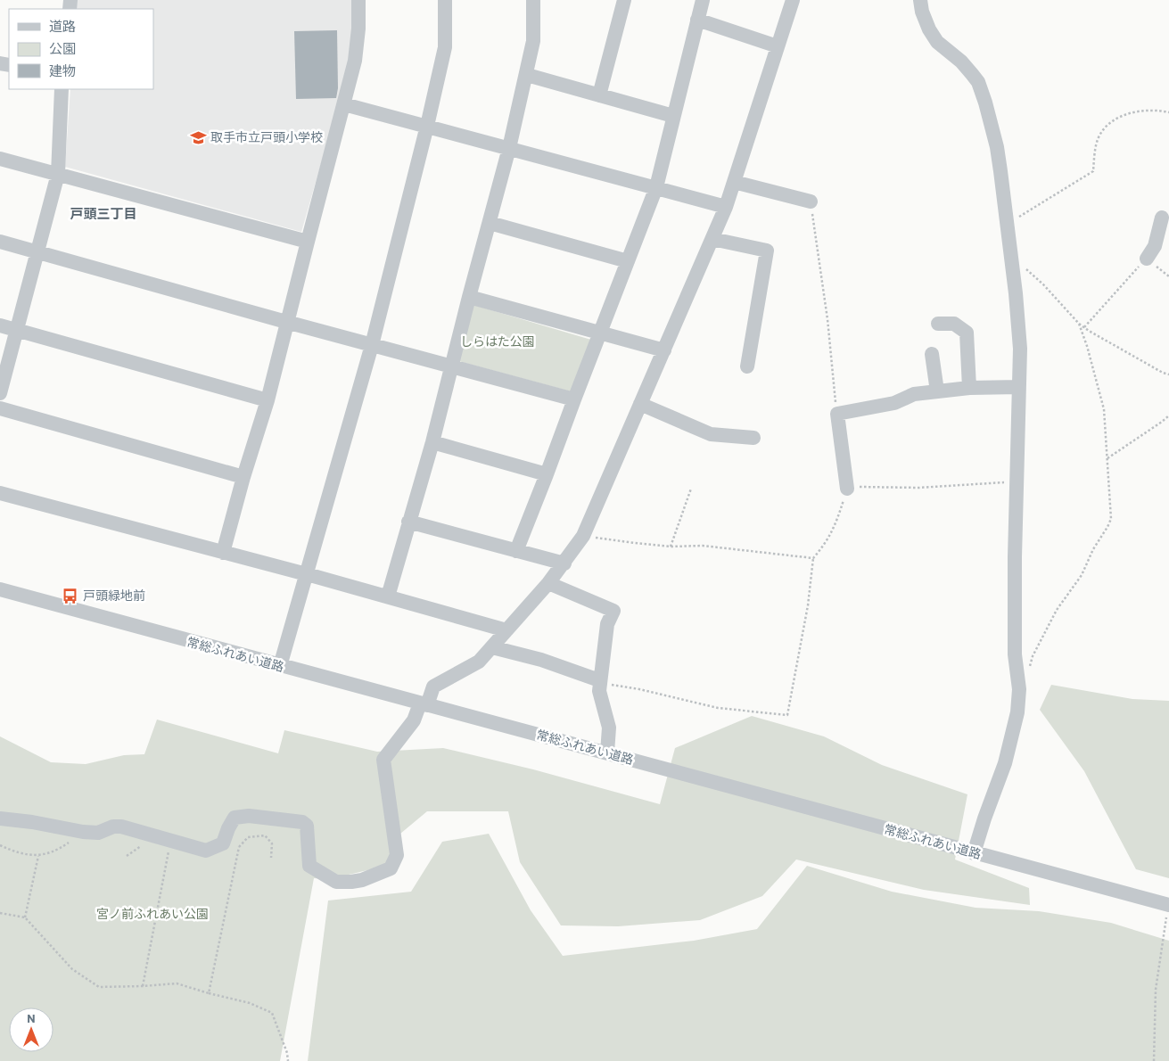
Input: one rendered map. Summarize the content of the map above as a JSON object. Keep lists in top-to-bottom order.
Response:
{
  "streets": {
    "street": ["常総ふれあい道路"]
  },
  "districts": ["戸頭三丁目"],
  "parks": ["しらはた公園", "宮ノ前ふれあい公園"],
  "places": {
    "school or university": ["取手市立戸頭小学校"],
    "bus stop": ["戸頭緑地前"]
  },
  "legend": ["道路", "公園", "建物"],
  "north": "top"
}
